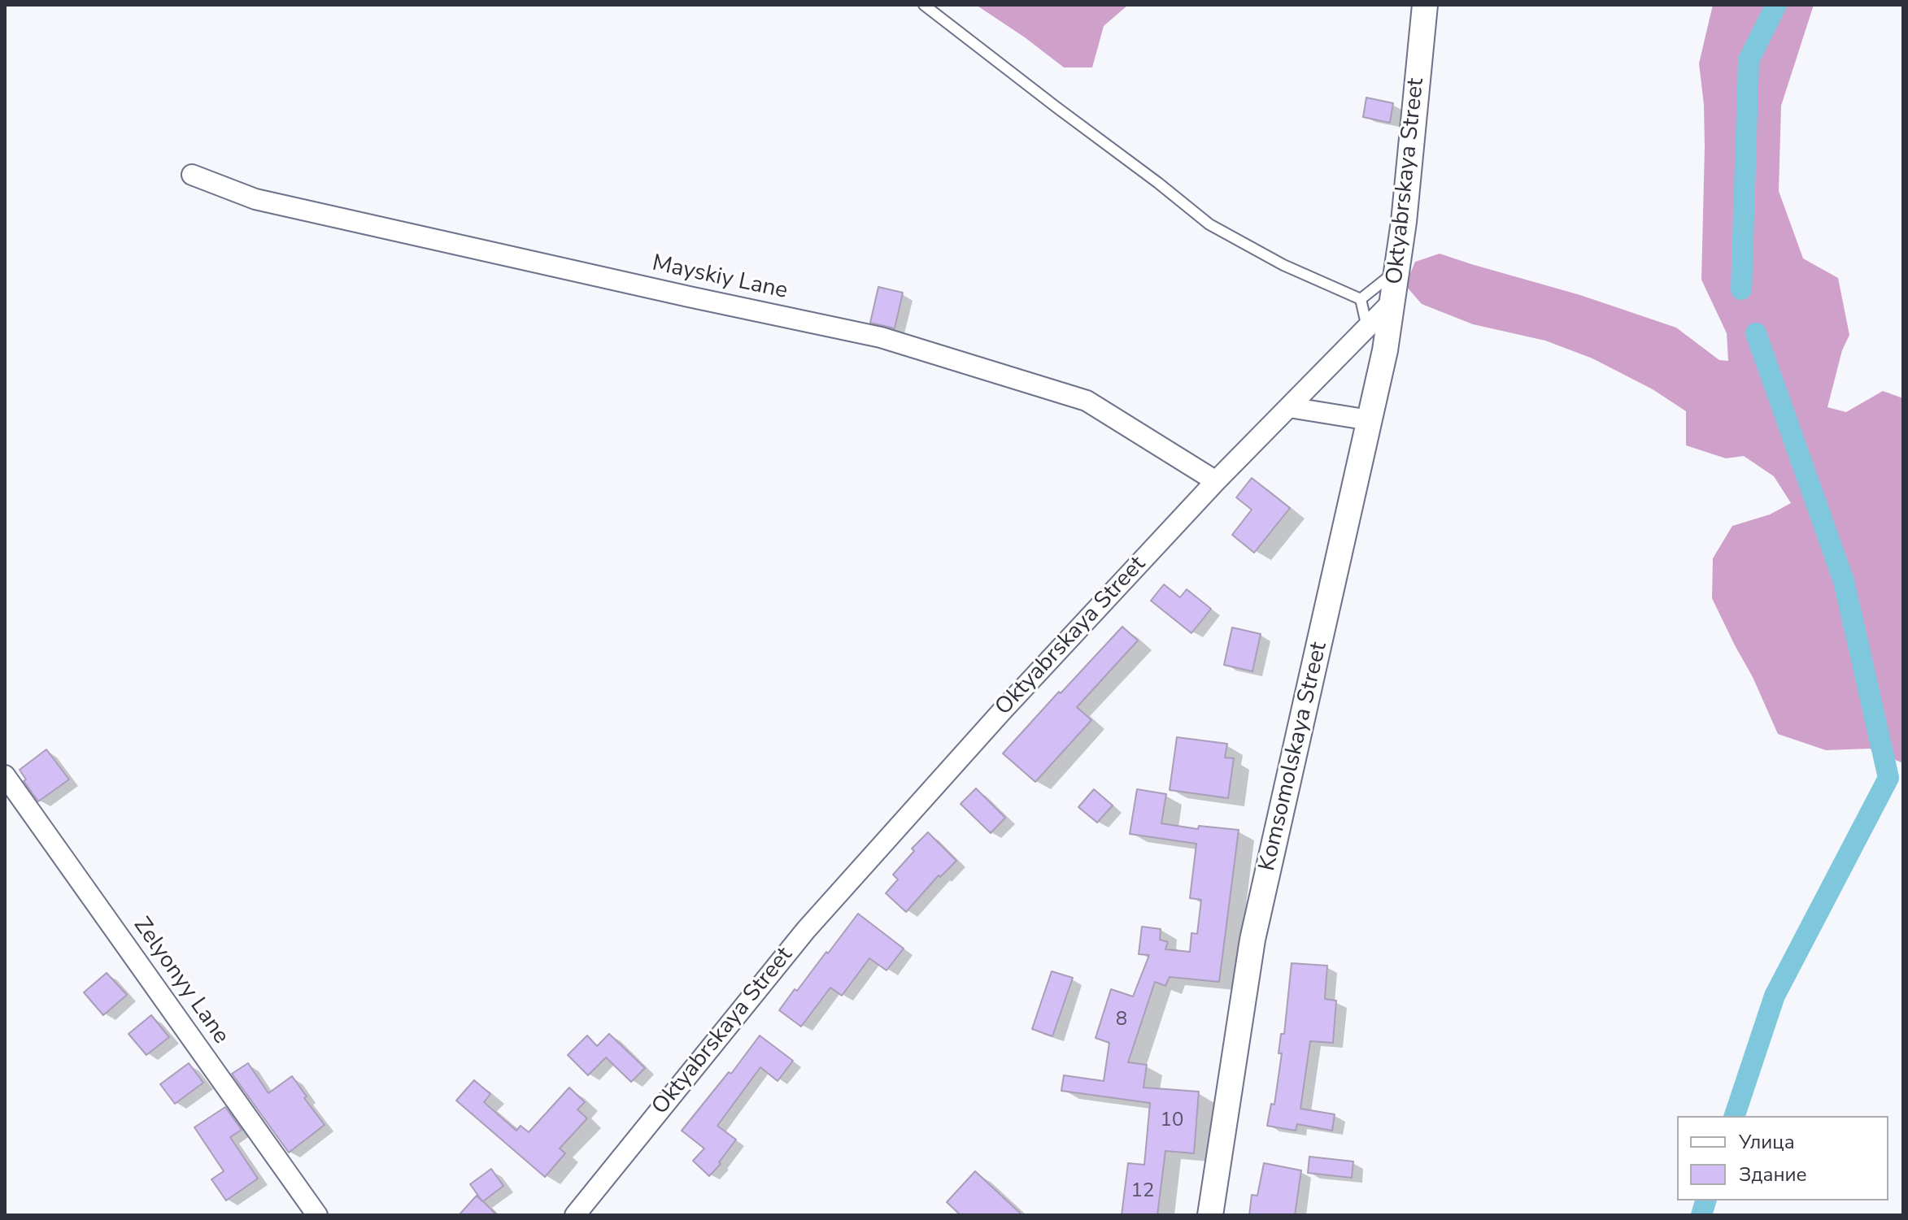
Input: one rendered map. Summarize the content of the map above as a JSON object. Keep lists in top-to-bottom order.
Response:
{
  "streets": {
    "street": [
      "Oktyabrskaya Street",
      "Mayskiy Lane",
      "Komsomolskaya Street",
      "Zelyonyy Lane"
    ]
  },
  "crossings": [
    ["Oktyabrskaya Street", "Mayskiy Lane"],
    ["Oktyabrskaya Street", "Komsomolskaya Street"]
  ],
  "house_numbers": ["8", "10", "12"],
  "legend": ["Улица", "Здание"]
}
